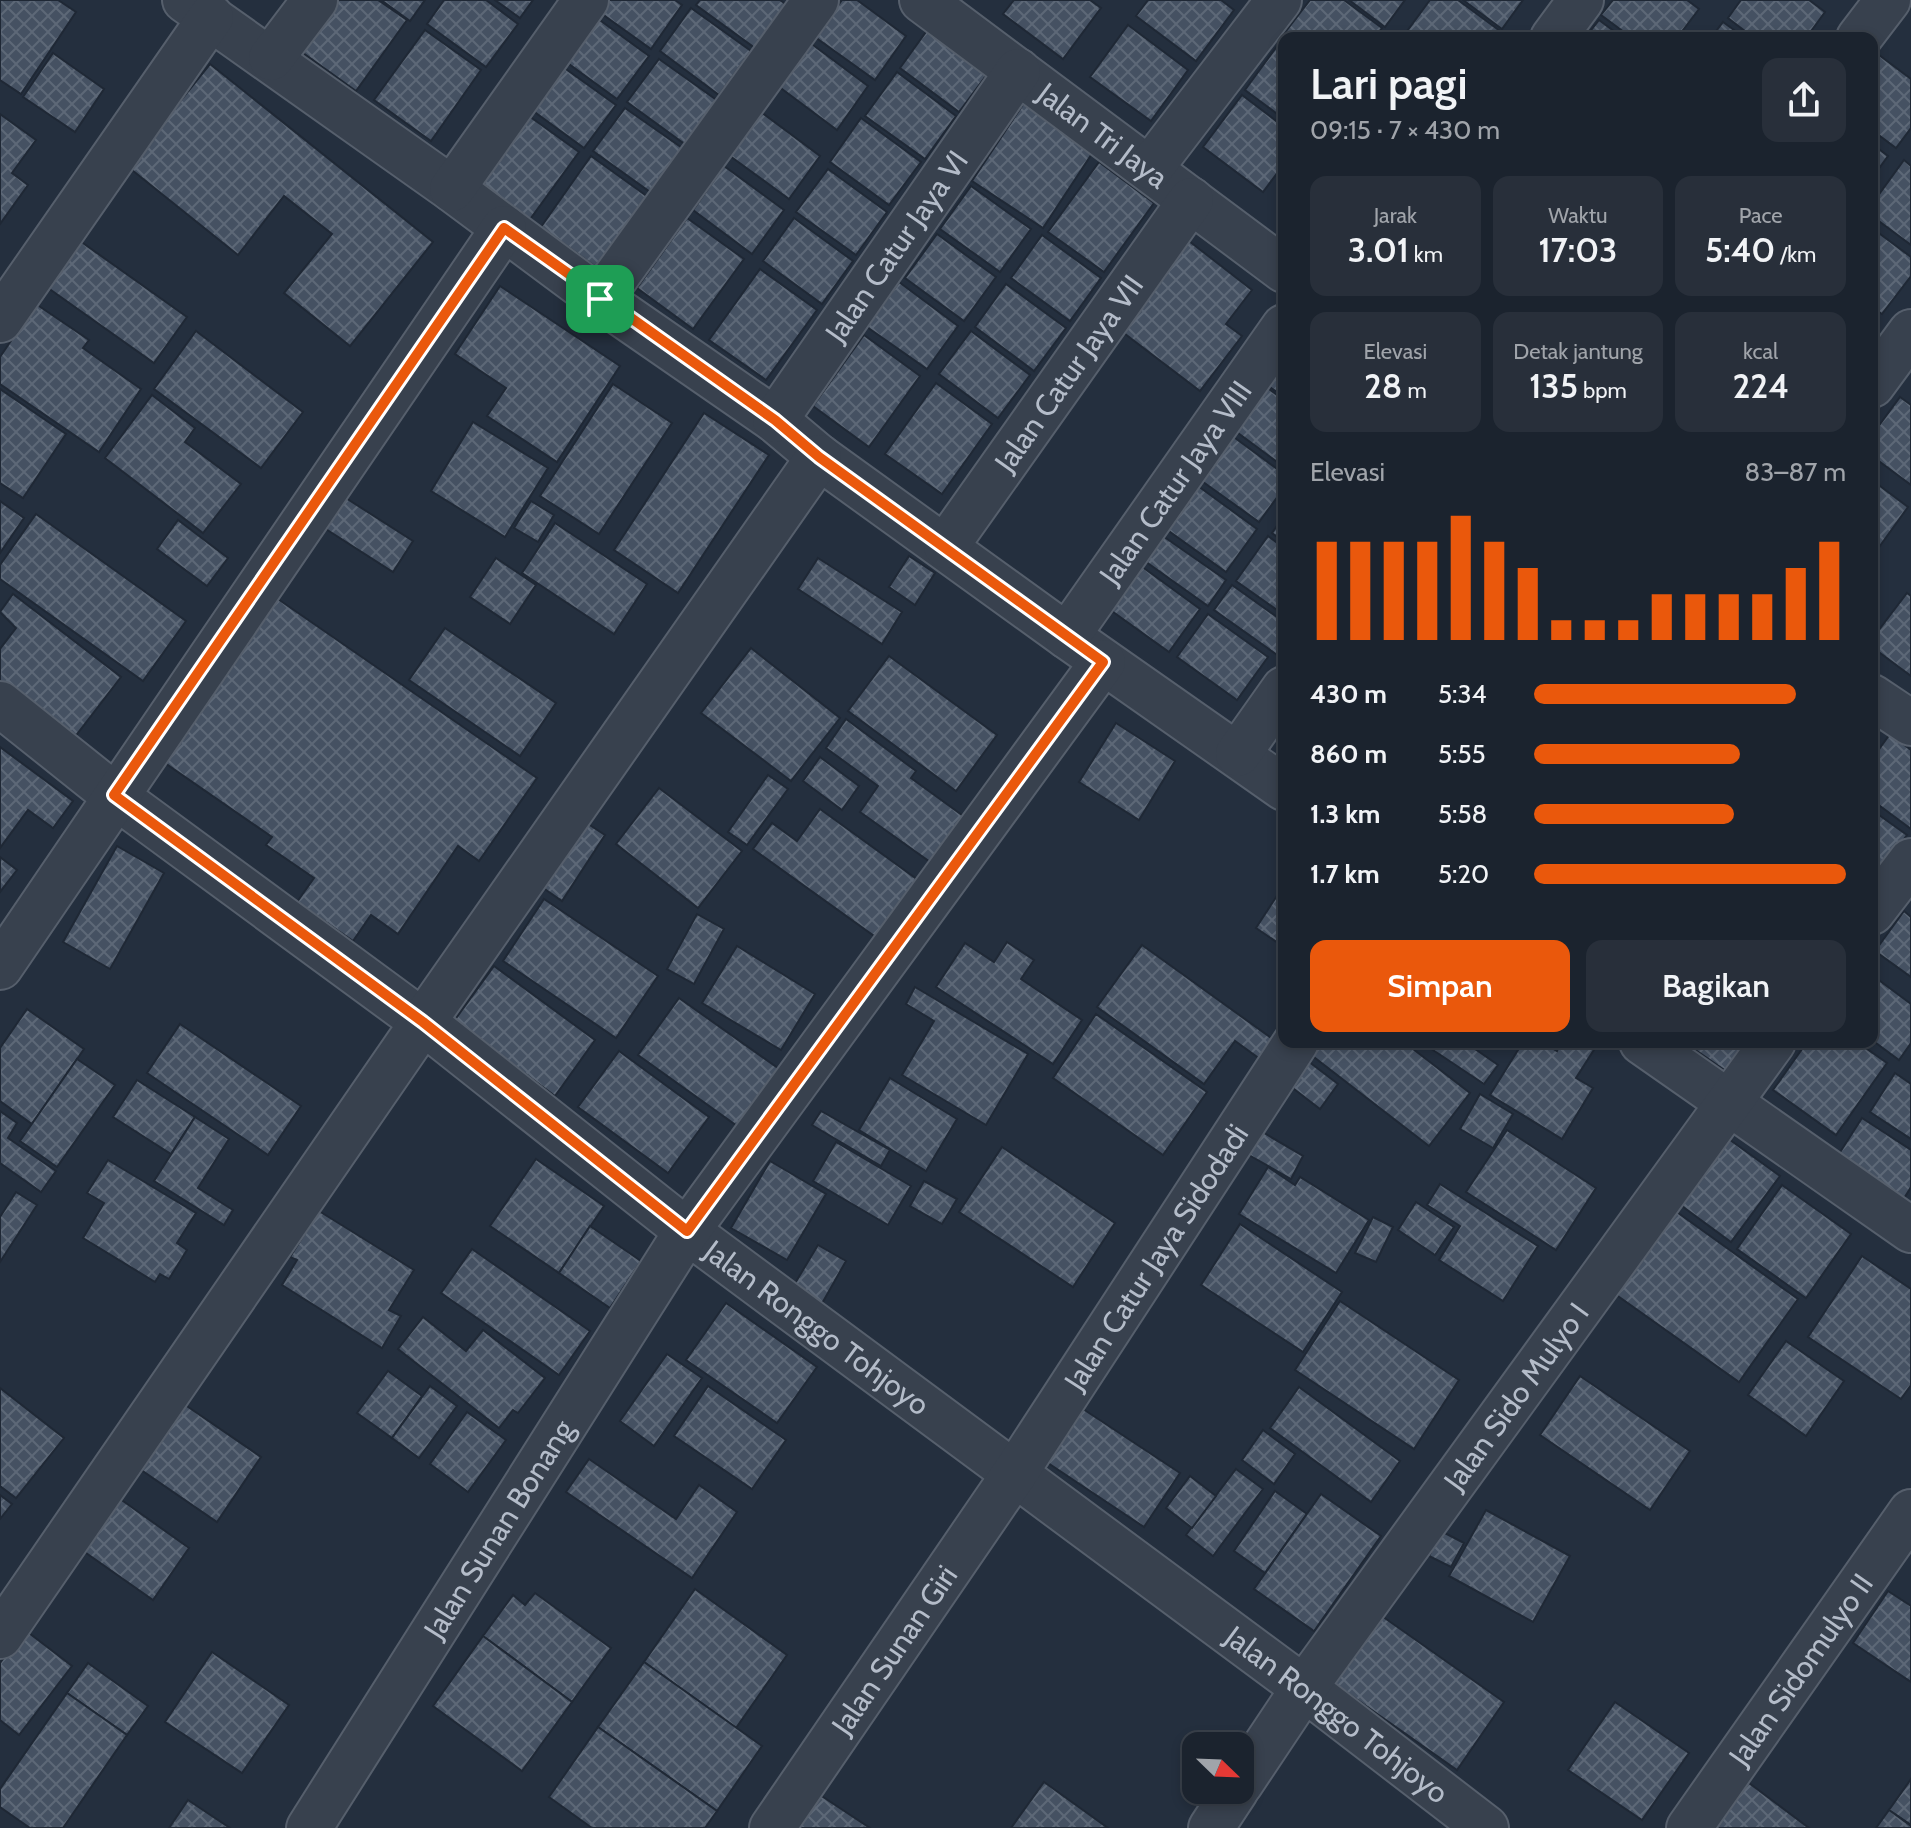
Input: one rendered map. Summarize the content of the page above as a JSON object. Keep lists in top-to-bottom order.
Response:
{
  "streets": {
    "street": [
      "Jalan Tri Jaya",
      "Jalan Catur Jaya VI",
      "Jalan Catur Jaya VII",
      "Jalan Catur Jaya VIII",
      "Jalan Catur Jaya Sidodadi",
      "Jalan Ronggo Tohjoyo",
      "Jalan Sido Mulyo I",
      "Jalan Sunan Bonang",
      "Jalan Sunan Giri",
      "Jalan Sidomulyo II"
    ]
  },
  "crossings": [
    ["Jalan Tri Jaya", "Jalan Catur Jaya VI"],
    ["Jalan Tri Jaya", "Jalan Catur Jaya VII"],
    ["Jalan Catur Jaya Sidodadi", "Jalan Ronggo Tohjoyo"],
    ["Jalan Catur Jaya Sidodadi", "Jalan Sunan Giri"],
    ["Jalan Ronggo Tohjoyo", "Jalan Sido Mulyo I"],
    ["Jalan Ronggo Tohjoyo", "Jalan Sunan Bonang"],
    ["Jalan Ronggo Tohjoyo", "Jalan Sunan Giri"]
  ],
  "north": "bottom right",
  "page": {
    "heading": ["Lari pagi", "09:15 · 7 × 430 m"],
    "stats": [
      ["Jarak", "3.01 km"],
      ["Waktu", "17:03"],
      ["Pace", "5:40 /km"],
      ["Elevasi", "28 m"],
      ["Detak jantung", "135 bpm"],
      ["kcal", "224"]
    ],
    "chart": ["Elevasi", "83–87 m"],
    "list": [
      {
        "name": "430 m",
        "note": "5:34"
      },
      {
        "name": "860 m",
        "note": "5:55"
      },
      {
        "name": "1.3 km",
        "note": "5:58"
      },
      {
        "name": "1.7 km",
        "note": "5:20"
      }
    ],
    "buttons": ["Simpan", "Bagikan"]
  }
}
